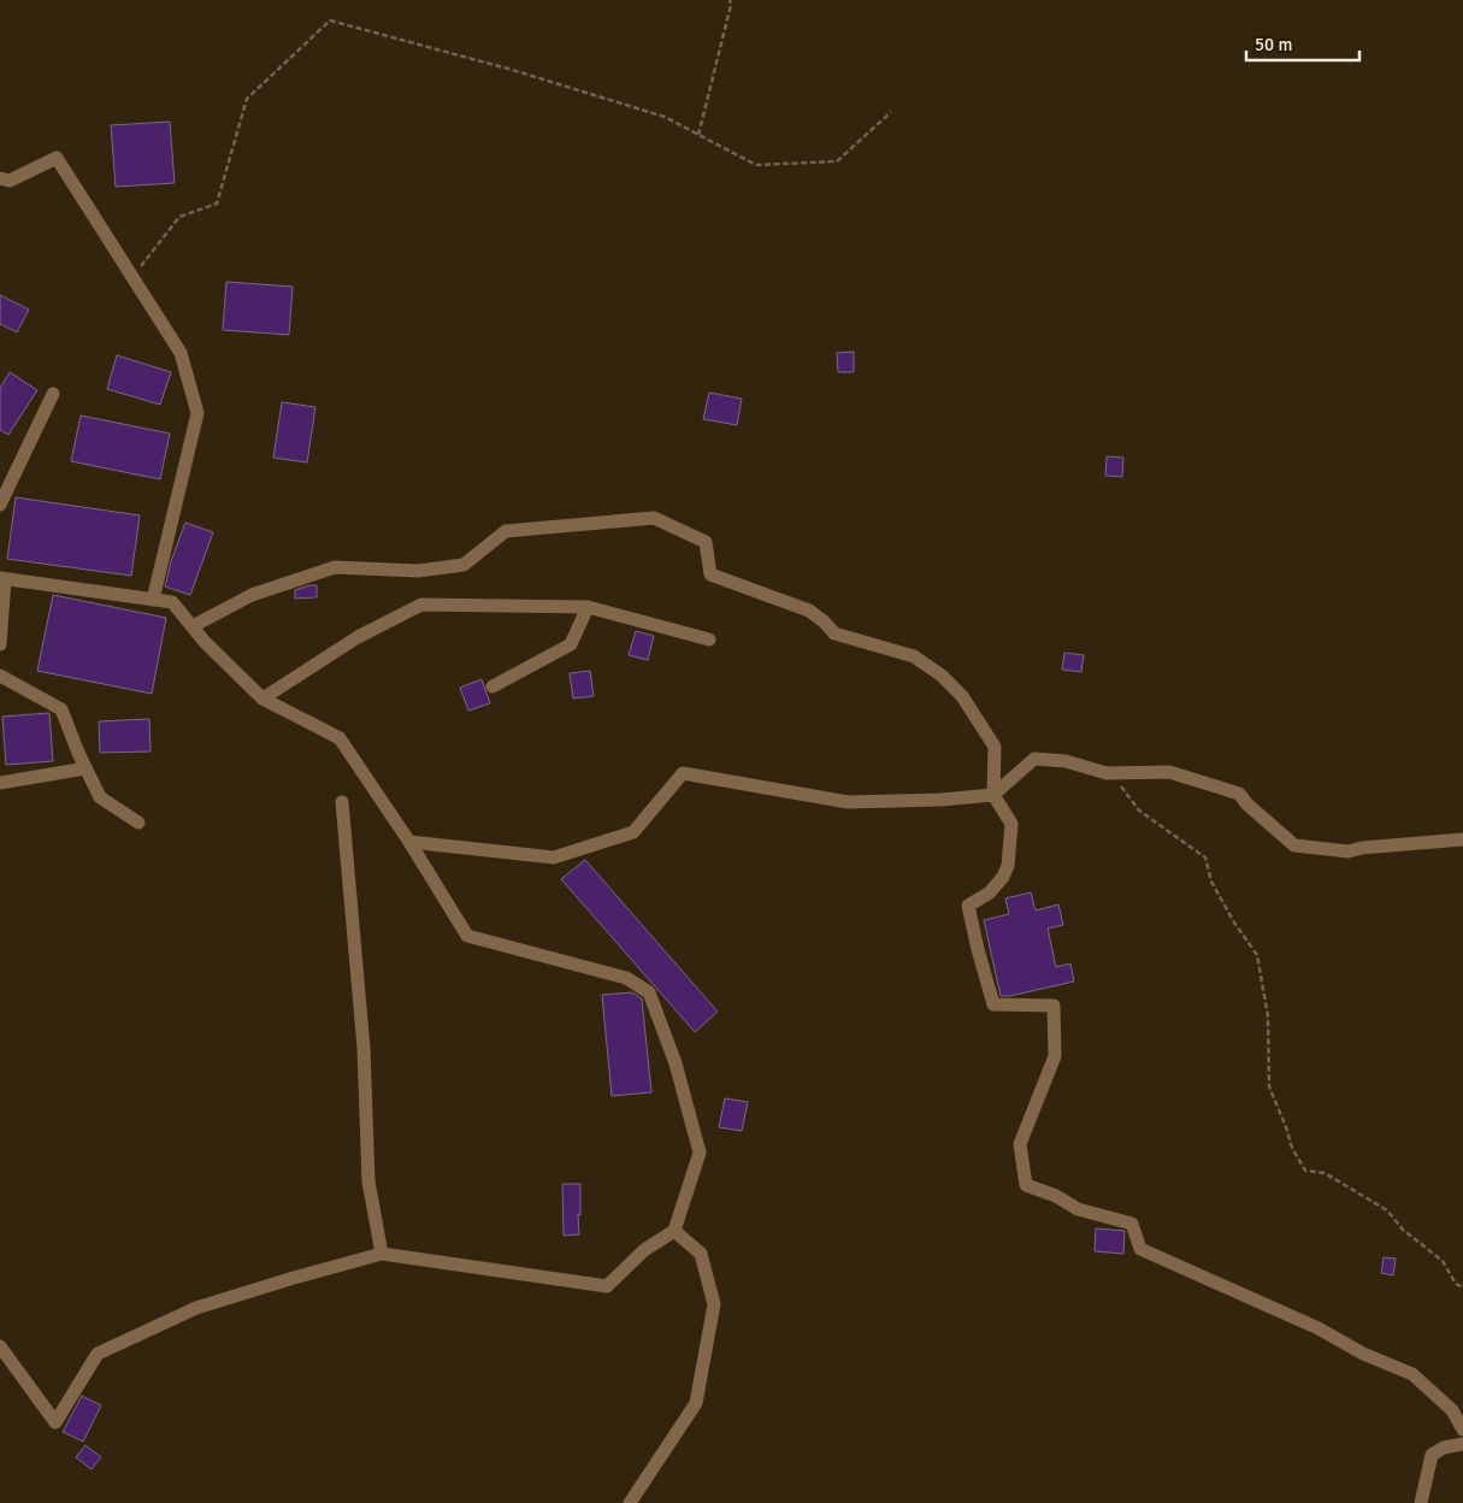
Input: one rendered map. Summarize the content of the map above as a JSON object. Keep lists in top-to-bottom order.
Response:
{
  "scale_bar": "50 m"
}
